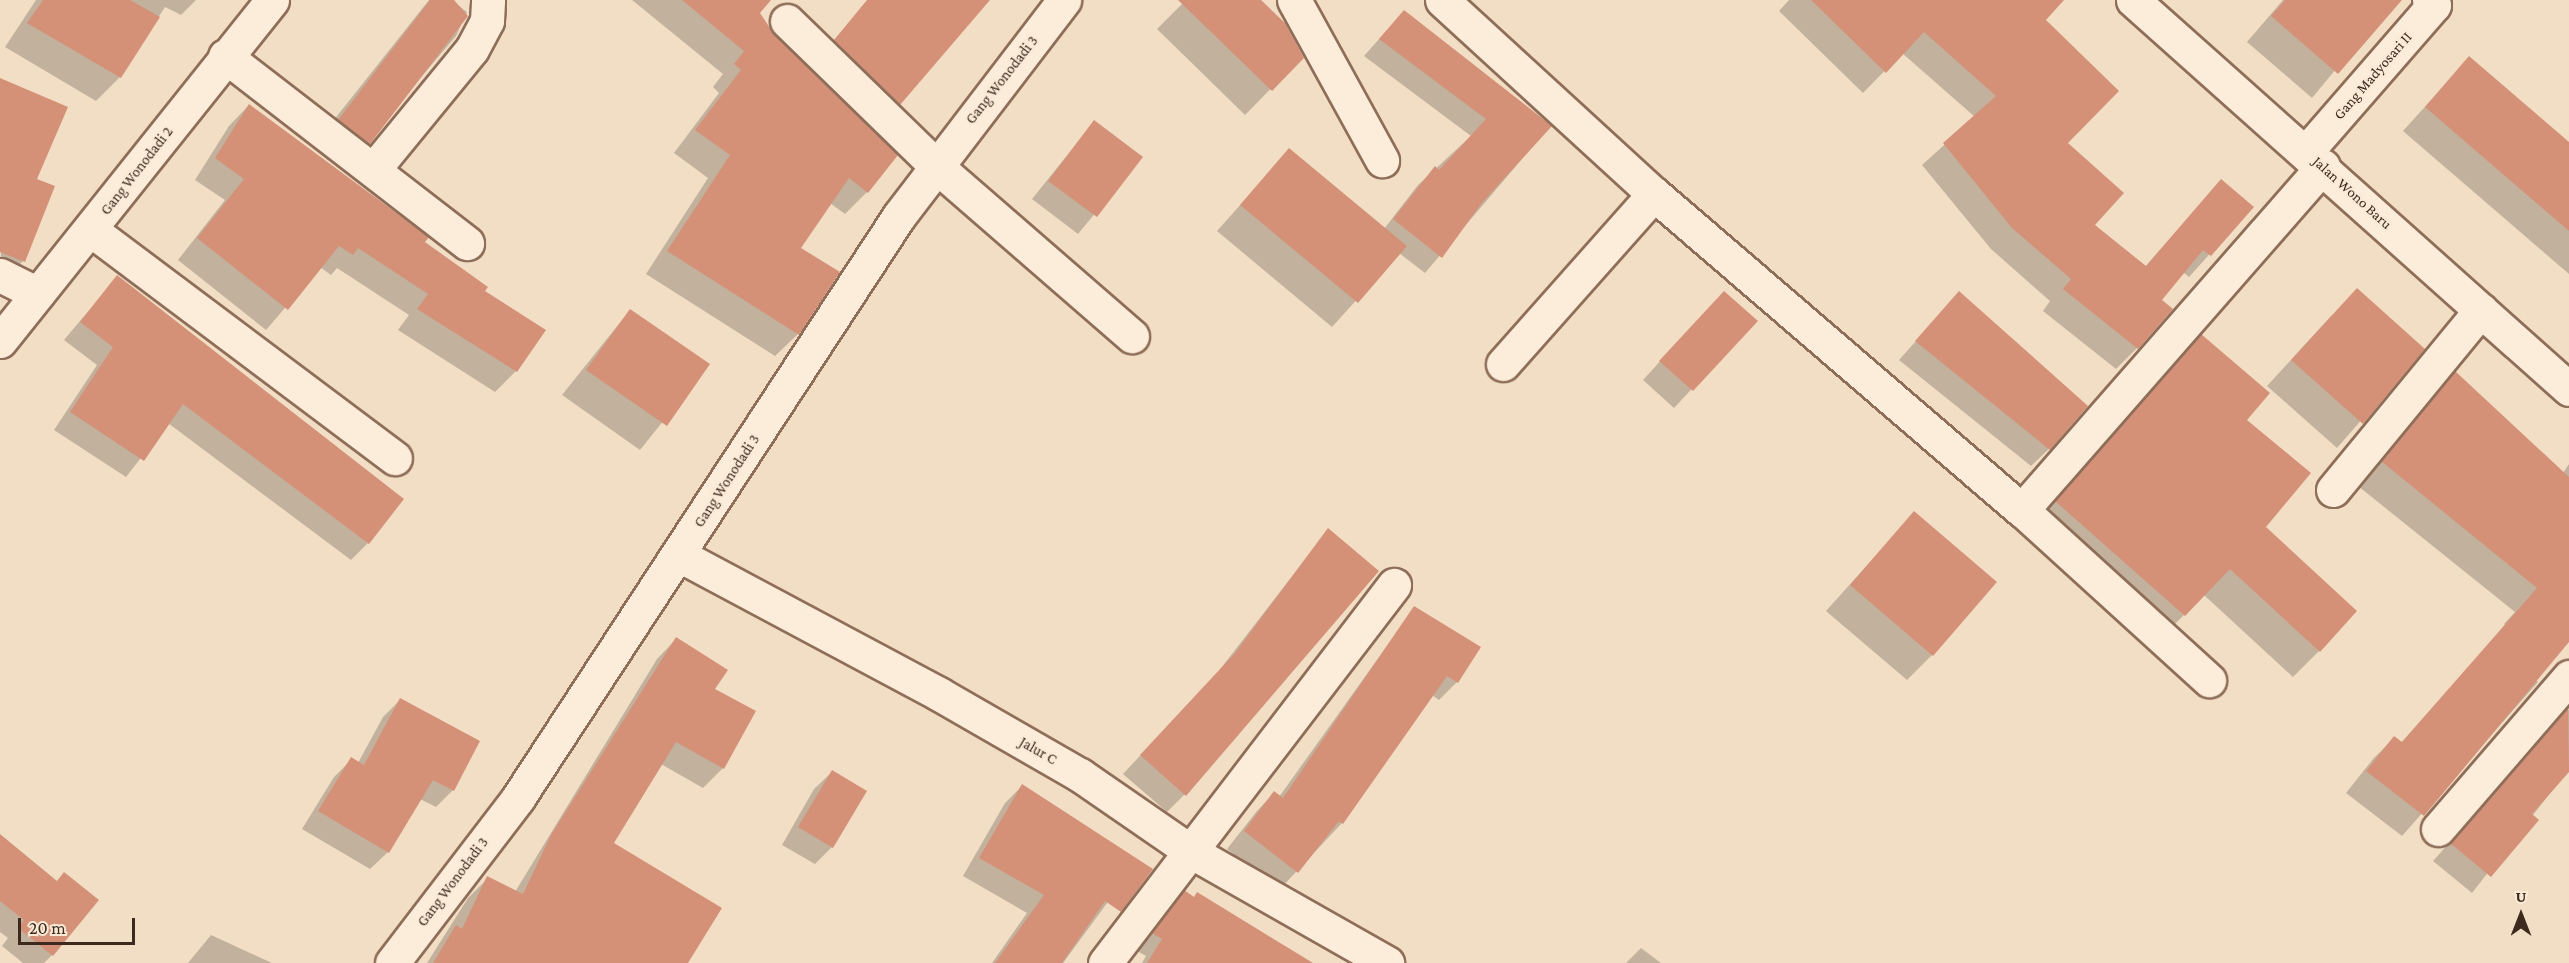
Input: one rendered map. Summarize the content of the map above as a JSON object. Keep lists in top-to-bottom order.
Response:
{
  "streets": {
    "street": [
      "Gang Madyosari II",
      "Gang Wonodadi 3",
      "Gang Wonodadi 2",
      "Jalan Wono Baru",
      "Jalur C"
    ]
  },
  "crossings": [
    ["Gang Madyosari II", "Jalan Wono Baru"],
    ["Gang Wonodadi 3", "Jalur C"]
  ],
  "scale_bar": "20 m",
  "north": "top"
}
